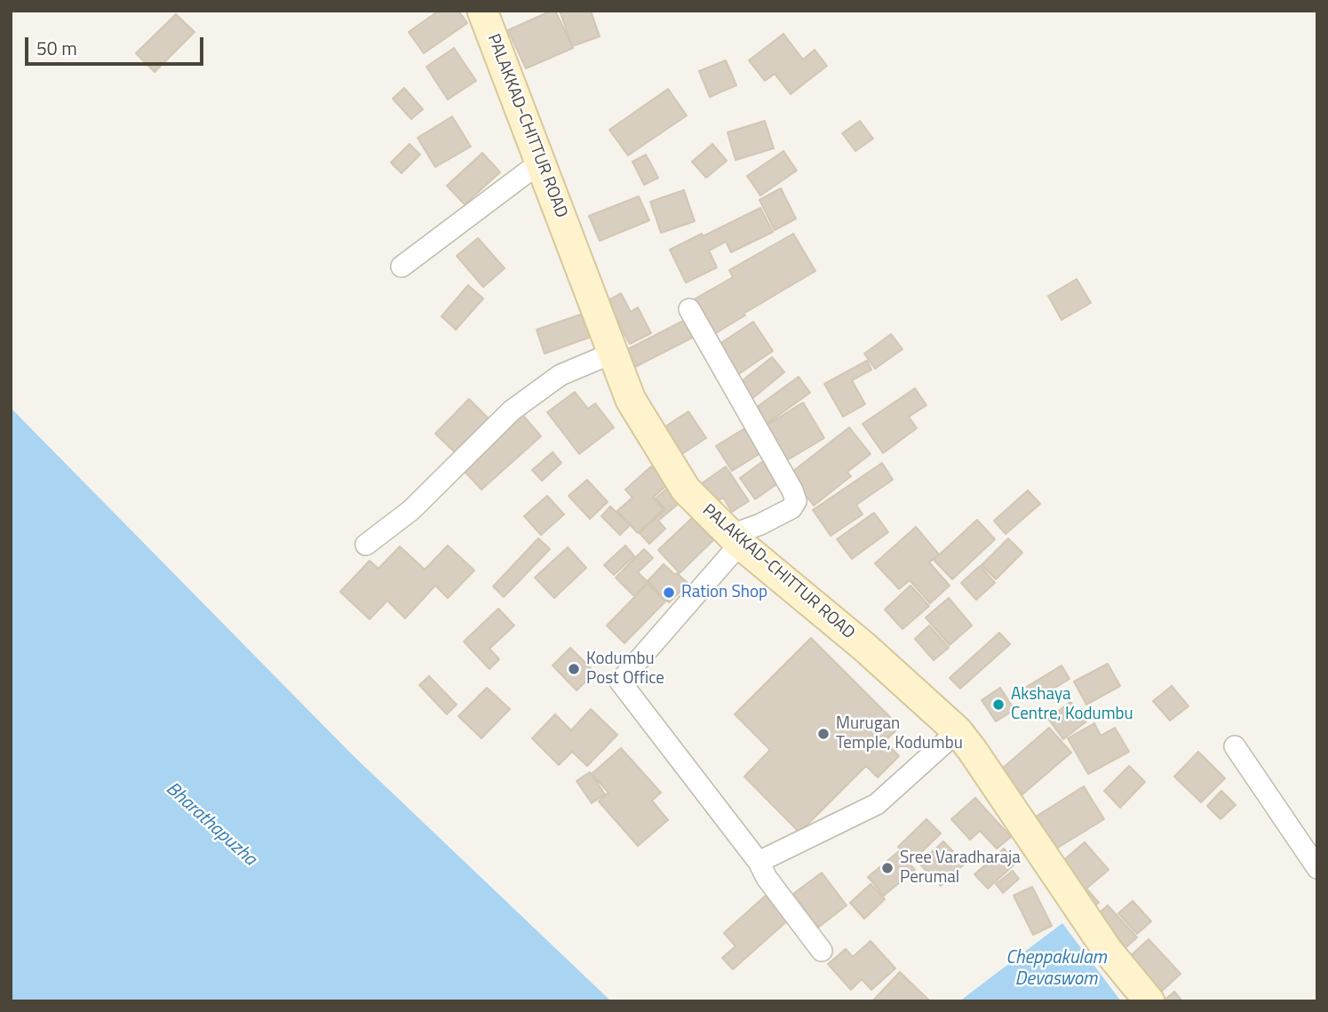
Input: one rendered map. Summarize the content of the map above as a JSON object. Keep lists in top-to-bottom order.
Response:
{
  "streets": {
    "main road": ["PALAKKAD-CHITTUR ROAD"]
  },
  "water": ["Bharathapuzha", "Cheppakulam Devaswom"],
  "places": [
    "Ration Shop",
    "Kodumbu Post Office",
    "Akshaya Centre, Kodumbu",
    "Murugan Temple, Kodumbu",
    "Sree Varadharaja Perumal"
  ],
  "scale_bar": "50 m"
}
